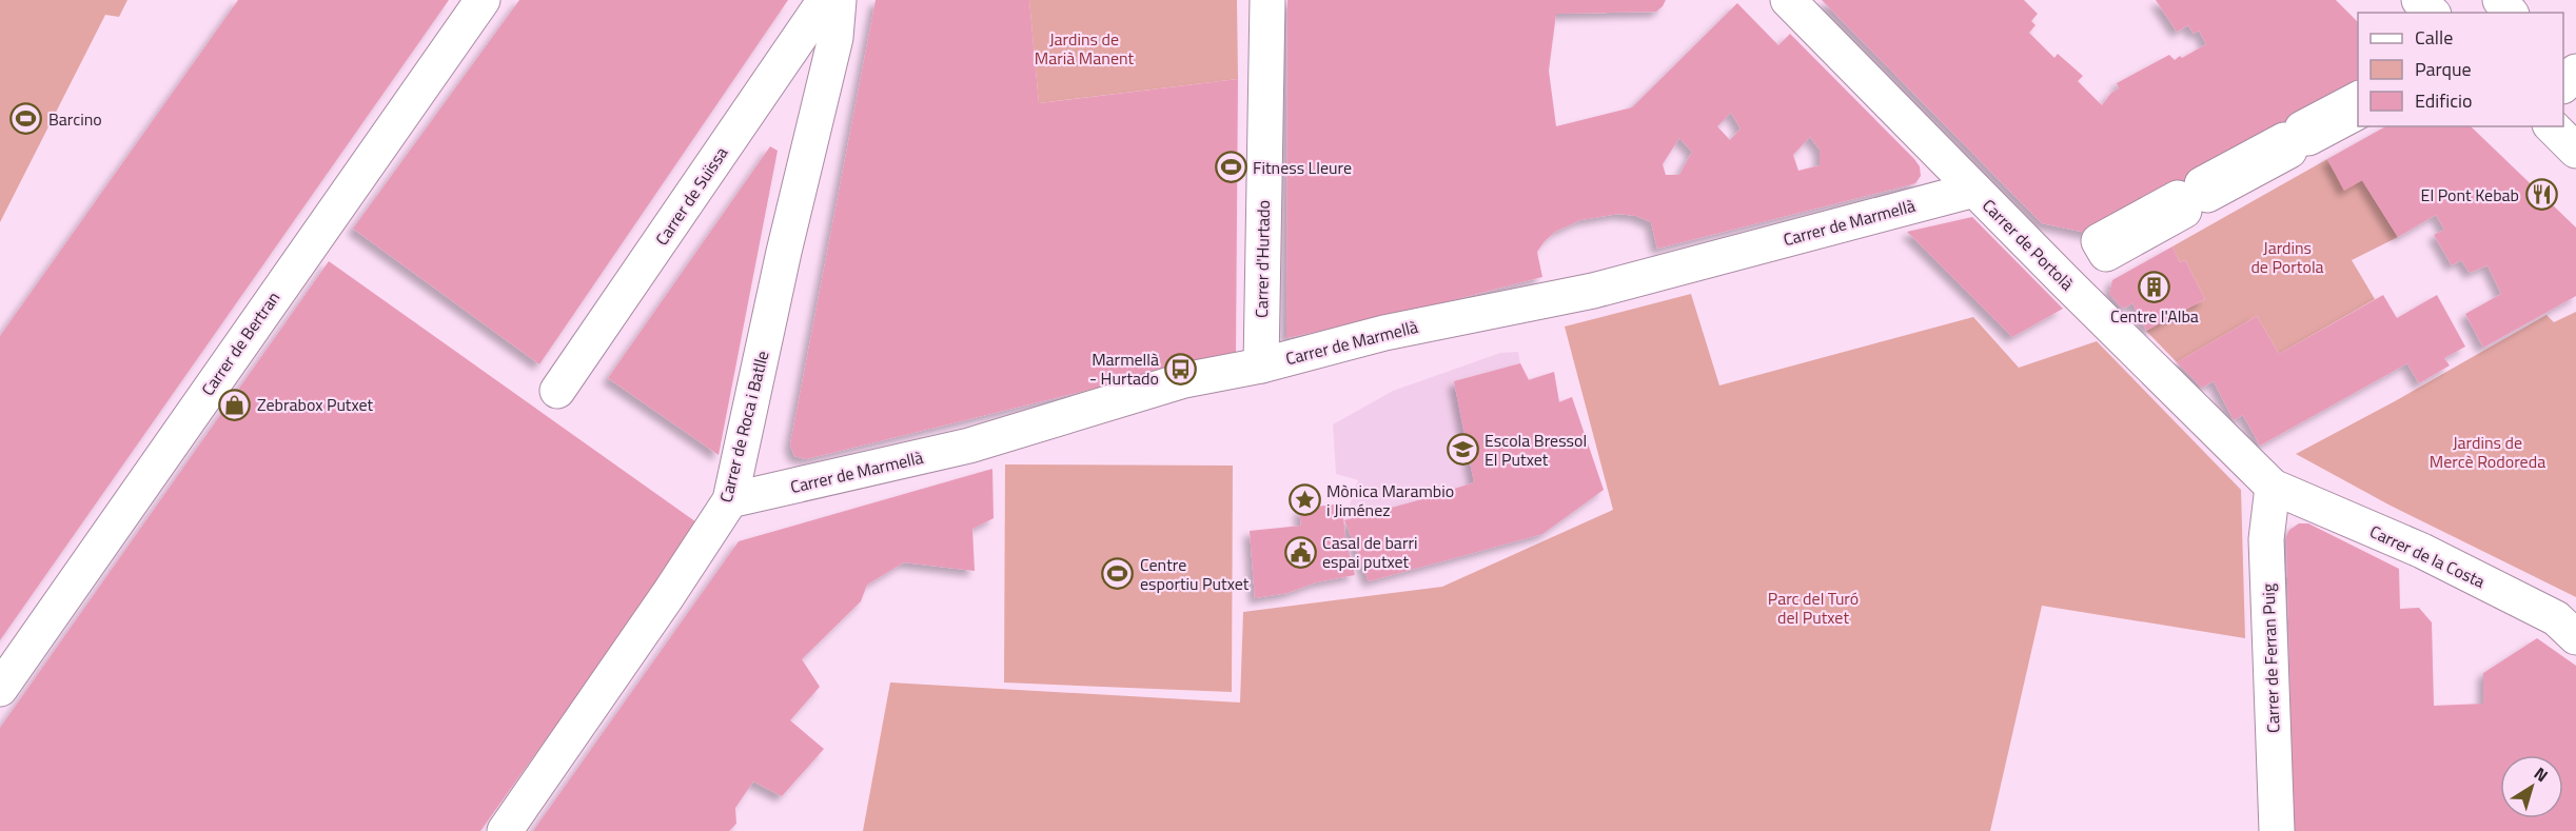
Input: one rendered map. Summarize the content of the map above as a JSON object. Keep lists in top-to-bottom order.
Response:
{
  "streets": {
    "street": [
      "Carrer de Suïssa",
      "Carrer de Marmellà",
      "Carrer de Portolà",
      "Carrer d'Hurtado",
      "Carrer de Bertran",
      "Carrer de Roca i Batlle",
      "Carrer de la Costa",
      "Carrer de Ferran Puig"
    ]
  },
  "crossings": [
    ["Carrer de Marmellà", "Carrer de Portolà"],
    ["Carrer de Marmellà", "Carrer d'Hurtado"],
    ["Carrer de Marmellà", "Carrer de Roca i Batlle"],
    ["Carrer de Portolà", "Carrer de la Costa"],
    ["Carrer de Portolà", "Carrer de Ferran Puig"],
    ["Carrer de la Costa", "Carrer de Ferran Puig"]
  ],
  "parks": [
    "Jardins de Marià Manent",
    "Jardins de Portola",
    "Jardins de Mercè Rodoreda",
    "Parc del Turó del Putxet"
  ],
  "places": {
    "sports": ["Barcino", "Fitness Lleure", "Centre esportiu Putxet"],
    "restaurant": ["El Pont Kebab"],
    "building": ["Centre l'Alba"],
    "bus stop": ["Marmellà - Hurtado"],
    "shop": ["Zebrabox Putxet"],
    "school or university": ["Escola Bressol El Putxet"],
    "place": ["Mònica Marambio i Jiménez"],
    "public building": ["Casal de barri espai putxet"]
  },
  "legend": ["Calle", "Parque", "Edificio"],
  "north": "top right"
}
